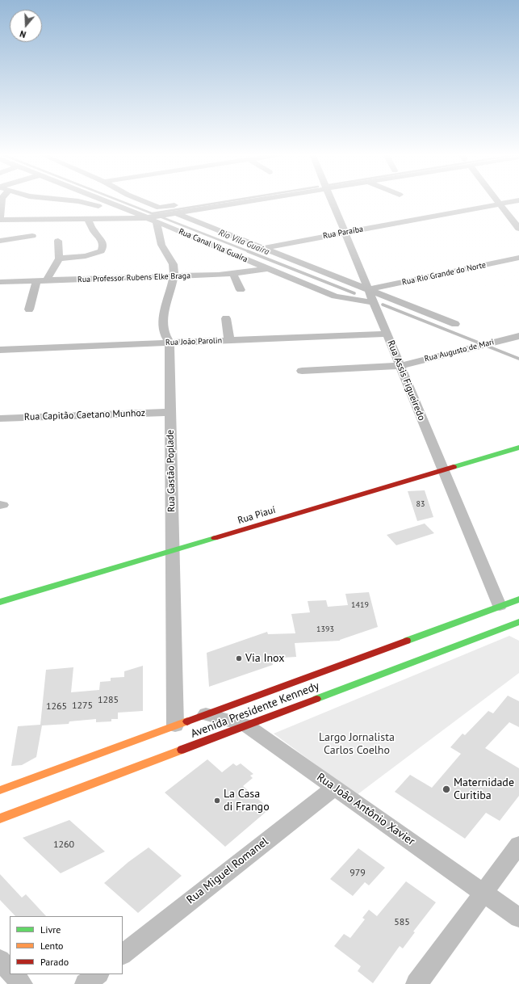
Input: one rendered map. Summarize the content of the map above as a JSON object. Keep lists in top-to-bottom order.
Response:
{
  "streets": {
    "main road": ["Rua Piauí", "Avenida Presidente Kennedy"],
    "street": [
      "Rua Paraíba",
      "Rua Canal Vila Guaíra",
      "Rua Rio Grande do Norte",
      "Rua Professor Rubens Elke Braga",
      "Rua João Parolin",
      "Rua Augusto de Mari",
      "Rua Assis Figueiredo",
      "Rua Capitão Caetano Munhoz",
      "Rua Gastão Poplade",
      "Rua João Antônio Xavier",
      "Rua Miguel Romanel"
    ]
  },
  "crossings": [
    ["Rua Paraíba", "Rua Canal Vila Guaíra"],
    ["Rua Paraíba", "Rua Assis Figueiredo"],
    ["Rua Canal Vila Guaíra", "Rua Rio Grande do Norte"],
    ["Rua Canal Vila Guaíra", "Rua Professor Rubens Elke Braga"],
    ["Rua Canal Vila Guaíra", "Rua Assis Figueiredo"],
    ["Rua Canal Vila Guaíra", "Rua Gastão Poplade"],
    ["Rua Rio Grande do Norte", "Rua Assis Figueiredo"],
    ["Rua Professor Rubens Elke Braga", "Rua Gastão Poplade"],
    ["Rua João Parolin", "Rua Assis Figueiredo"],
    ["Rua João Parolin", "Rua Gastão Poplade"],
    ["Rua Augusto de Mari", "Rua Assis Figueiredo"],
    ["Rua Assis Figueiredo", "Rua Piauí"],
    ["Rua Assis Figueiredo", "Avenida Presidente Kennedy"],
    ["Rua Capitão Caetano Munhoz", "Rua Gastão Poplade"],
    ["Rua Gastão Poplade", "Rua Piauí"],
    ["Rua Gastão Poplade", "Avenida Presidente Kennedy"],
    ["Avenida Presidente Kennedy", "Rua João Antônio Xavier"],
    ["Rua João Antônio Xavier", "Rua Miguel Romanel"]
  ],
  "water": ["Rio Vila Guaíra"],
  "parks": ["Largo Jornalista Carlos Coelho"],
  "places": ["Via Inox", "Maternidade Curitiba", "La Casa di Frango"],
  "house_numbers": [
    "83",
    "1419",
    "1393",
    "1285",
    "1275",
    "1265",
    "1260",
    "979",
    "585"
  ],
  "legend": ["Livre", "Lento", "Parado"],
  "north": "bottom"
}
